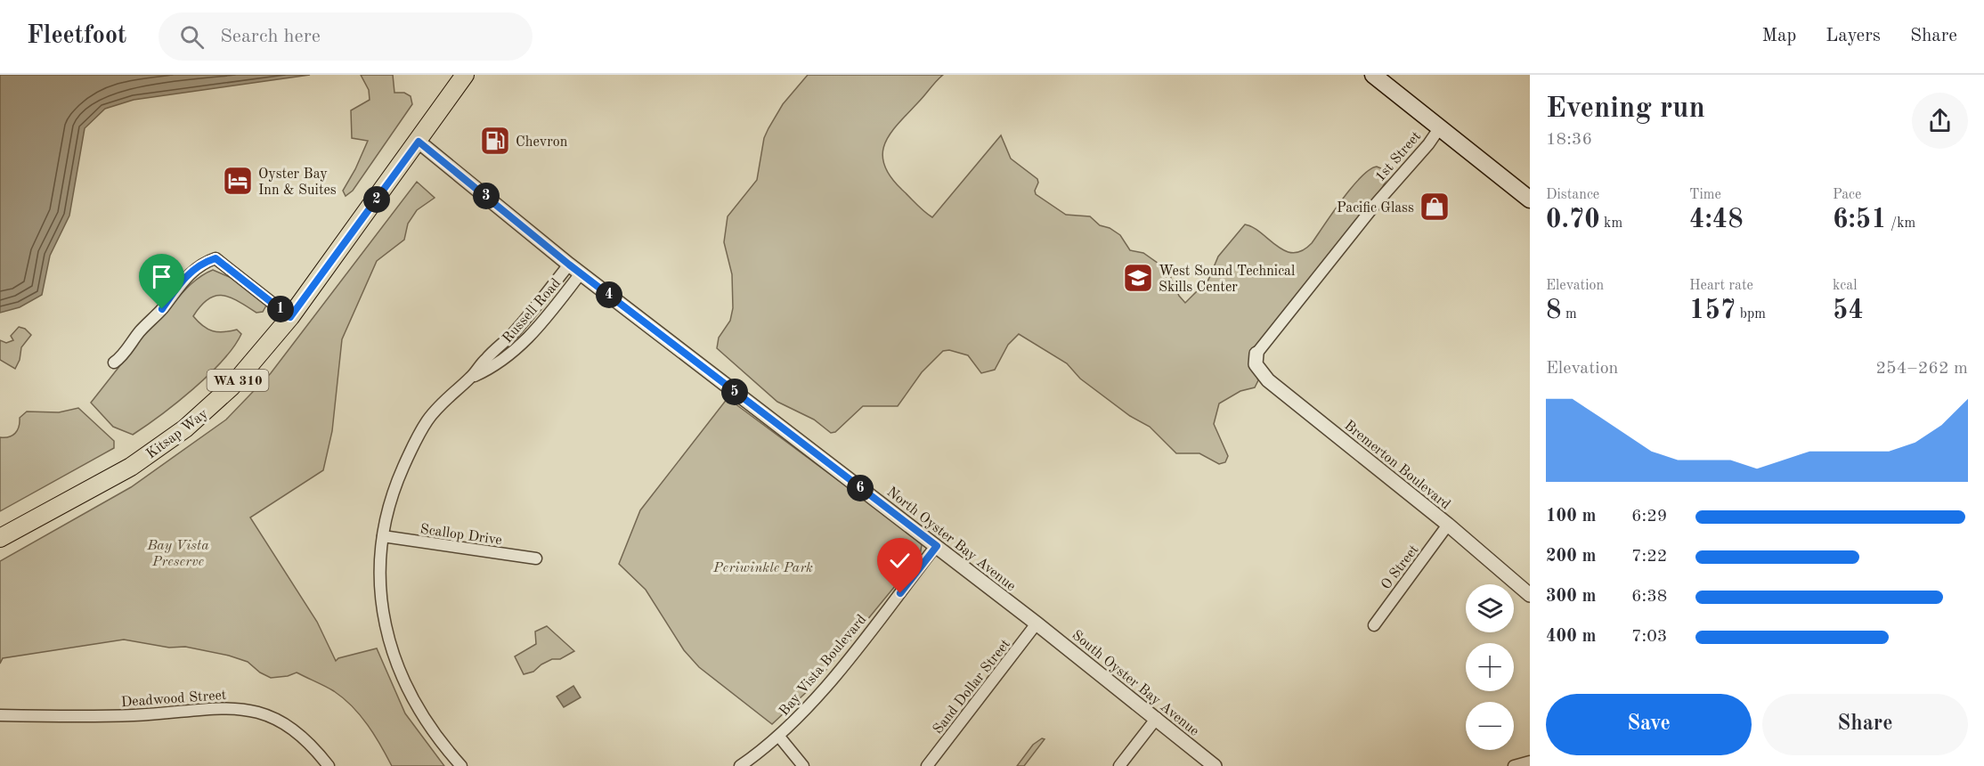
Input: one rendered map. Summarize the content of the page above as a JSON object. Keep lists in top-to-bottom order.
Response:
{
  "streets": {
    "main road": ["WA 310", "Kitsap Way"],
    "street": [
      "1st Street",
      "Russell Road",
      "Bremerton Boulevard",
      "Scallop Drive",
      "North Oyster Bay Avenue",
      "O Street",
      "Bay Vista Boulevard",
      "South Oyster Bay Avenue",
      "Sand Dollar Street",
      "Deadwood Street"
    ]
  },
  "crossings": [
    ["1st Street", "Bremerton Boulevard"],
    ["Russell Road", "Scallop Drive"],
    ["Russell Road", "North Oyster Bay Avenue"],
    ["Kitsap Way", "North Oyster Bay Avenue"],
    ["Bremerton Boulevard", "O Street"],
    ["North Oyster Bay Avenue", "Bay Vista Boulevard"],
    ["North Oyster Bay Avenue", "South Oyster Bay Avenue"],
    ["North Oyster Bay Avenue", "Sand Dollar Street"],
    ["South Oyster Bay Avenue", "Sand Dollar Street"]
  ],
  "parks": ["Bay Vista Preserve", "Periwinkle Park"],
  "places": {
    "fuel station": ["Chevron"],
    "hotel": ["Oyster Bay Inn & Suites"],
    "shop": ["Pacific Glass"],
    "school or university": ["West Sound Technical Skills Center"]
  },
  "page": {
    "header": "Fleetfoot",
    "search": "Search here",
    "nav": ["Map", "Layers", "Share"],
    "heading": ["Evening run", "18:36"],
    "stats": [
      ["Distance", "0.70 km"],
      ["Time", "4:48"],
      ["Pace", "6:51 /km"],
      ["Elevation", "8 m"],
      ["Heart rate", "157 bpm"],
      ["kcal", "54"]
    ],
    "pins": [
      "3",
      "2",
      "4",
      "1",
      "5",
      "6"
    ],
    "chart": ["Elevation", "254–262 m"],
    "list": [
      {
        "name": "100 m",
        "note": "6:29"
      },
      {
        "name": "200 m",
        "note": "7:22"
      },
      {
        "name": "300 m",
        "note": "6:38"
      },
      {
        "name": "400 m",
        "note": "7:03"
      }
    ],
    "map_buttons": ["+", "−"],
    "buttons": ["Save", "Share"]
  }
}
